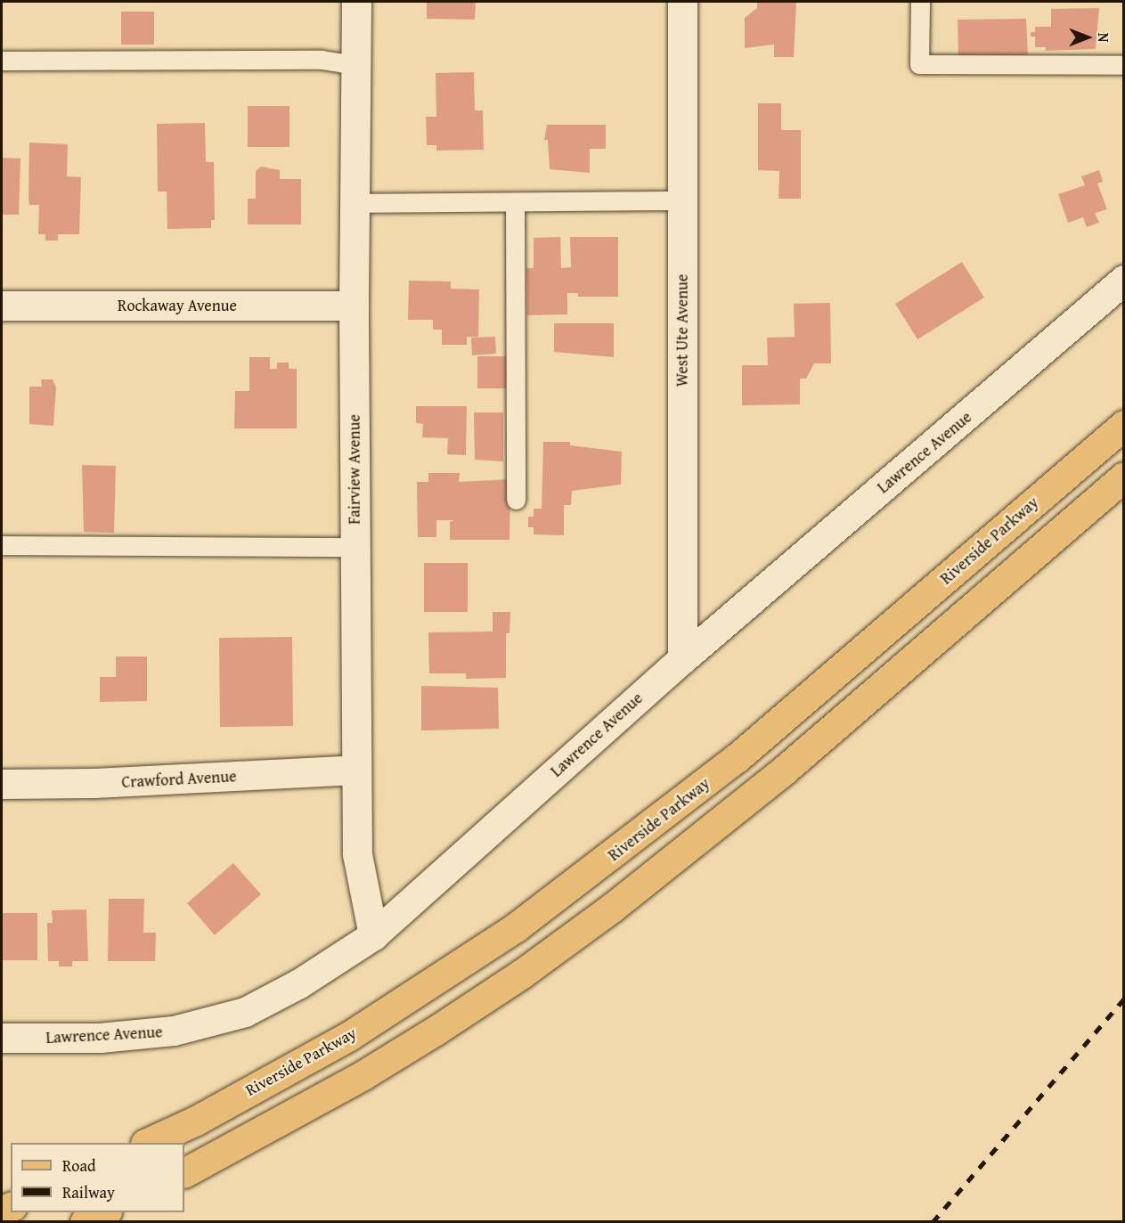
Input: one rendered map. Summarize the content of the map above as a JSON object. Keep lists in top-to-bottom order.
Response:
{
  "streets": {
    "main road": ["Riverside Parkway"],
    "street": [
      "Rockaway Avenue",
      "West Ute Avenue",
      "Lawrence Avenue",
      "Fairview Avenue",
      "Crawford Avenue"
    ]
  },
  "crossings": [
    ["Rockaway Avenue", "Fairview Avenue"],
    ["West Ute Avenue", "Lawrence Avenue"],
    ["Lawrence Avenue", "Fairview Avenue"],
    ["Fairview Avenue", "Crawford Avenue"]
  ],
  "legend": ["Road", "Railway"],
  "north": "right"
}
